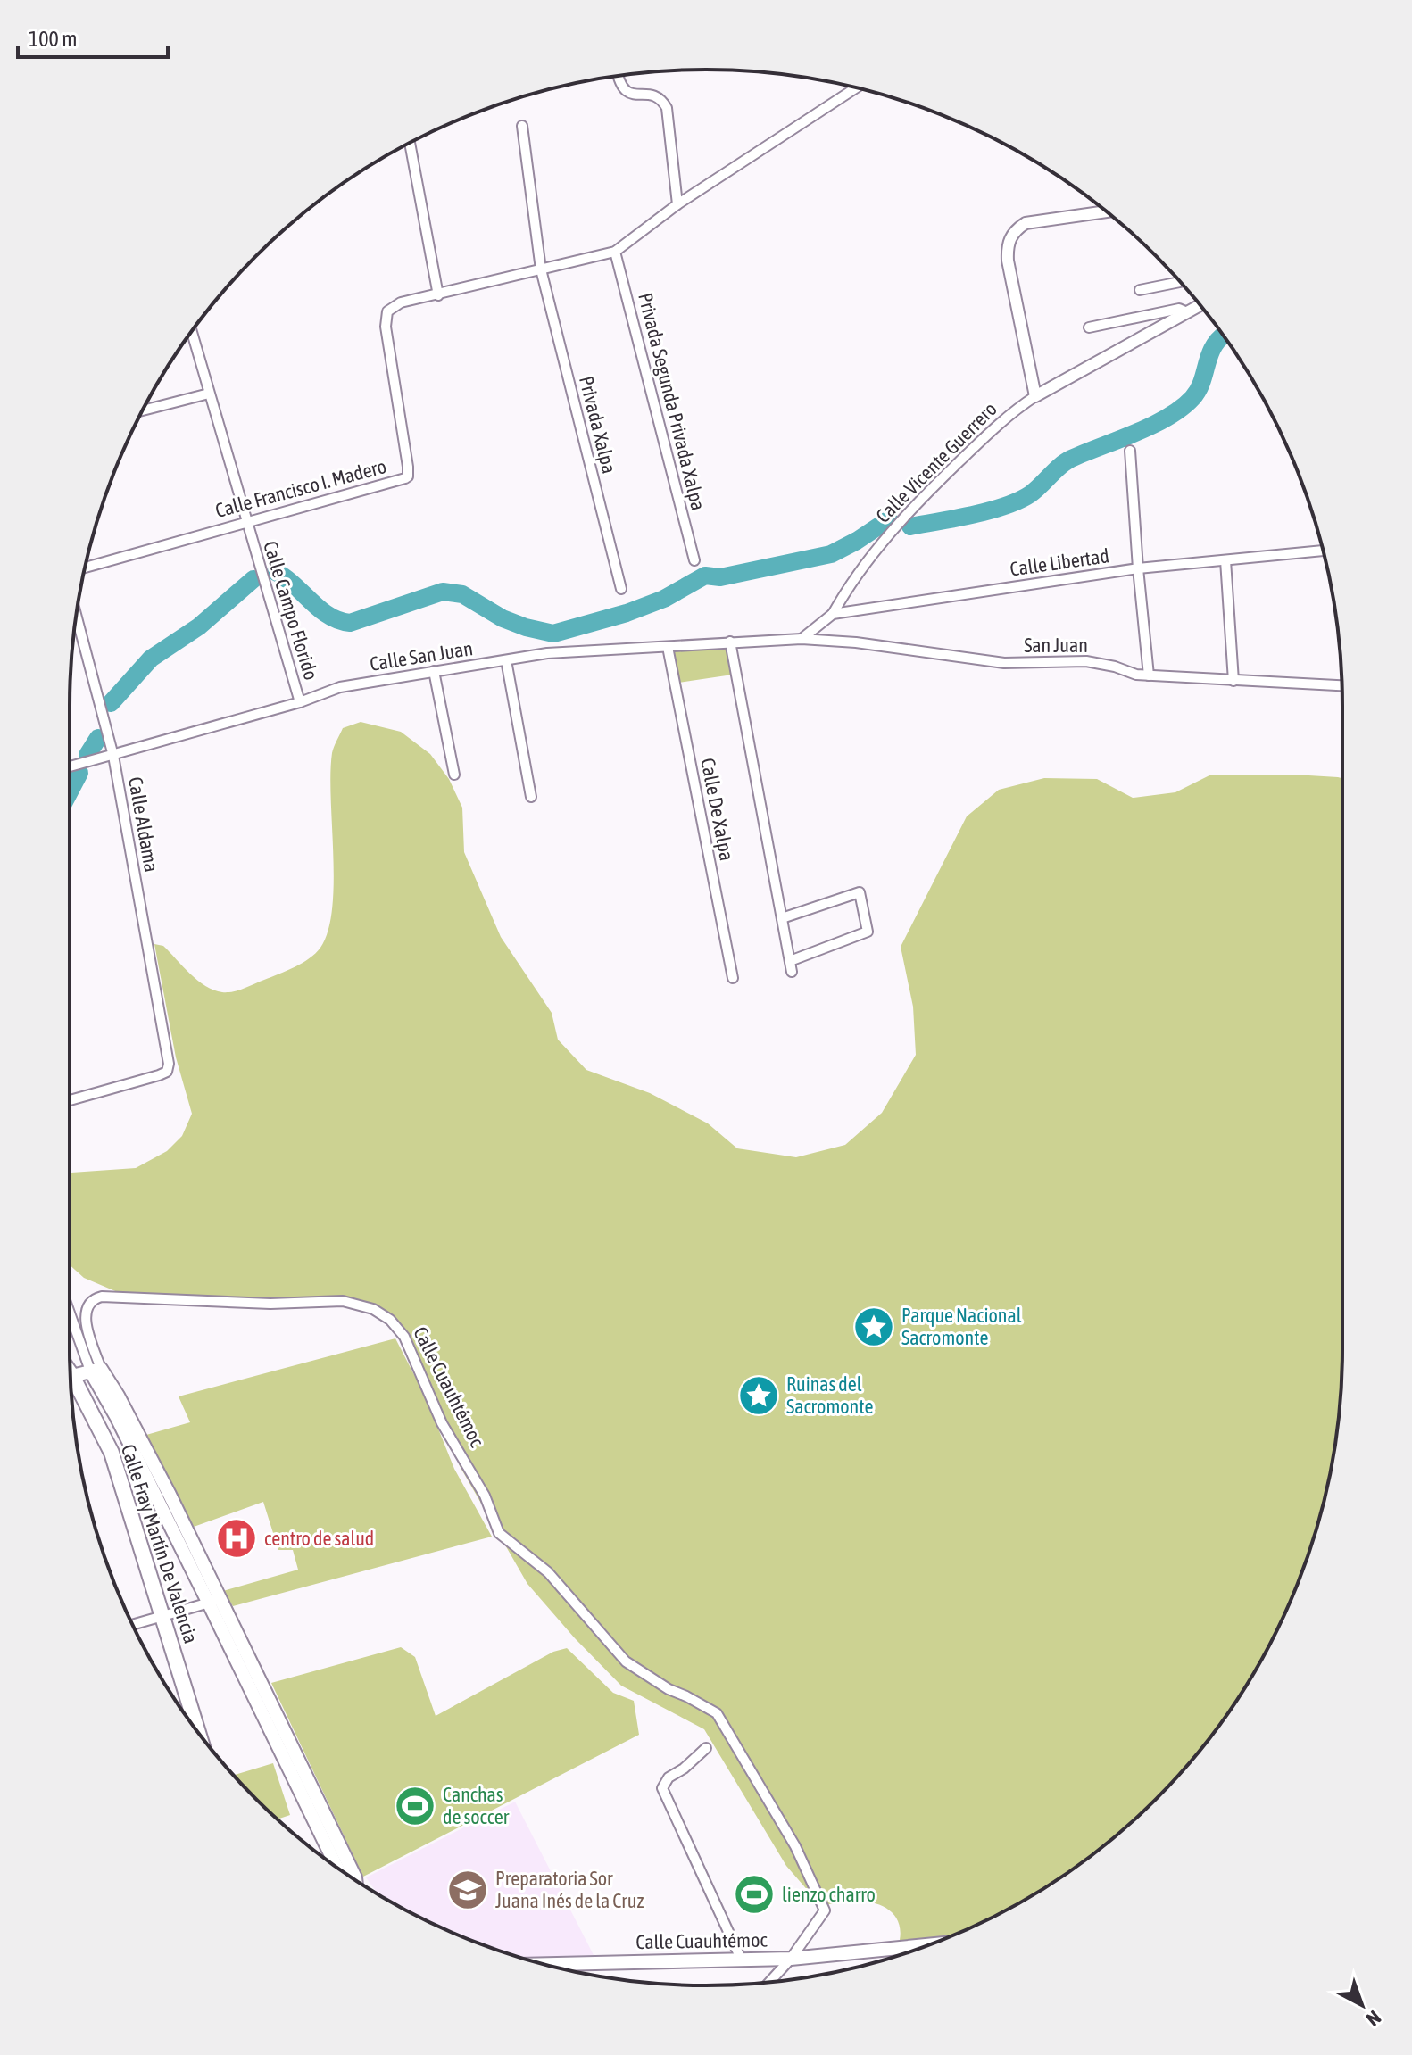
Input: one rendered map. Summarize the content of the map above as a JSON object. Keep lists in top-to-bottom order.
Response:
{
  "streets": {
    "main road": ["Calle Cuauhtémoc", "Calle Fray Martín De Valencia"],
    "street": [
      "Privada Segunda Privada Xalpa",
      "Privada Xalpa",
      "Calle Vicente Guerrero",
      "Calle Francisco I. Madero",
      "Calle Libertad",
      "Calle Campo Florido",
      "San Juan",
      "Calle San Juan",
      "Calle De Xalpa",
      "Calle Aldama"
    ]
  },
  "crossings": [
    ["Calle Vicente Guerrero", "Calle Libertad"],
    ["Calle Francisco I. Madero", "Calle Campo Florido"],
    ["Calle Campo Florido", "Calle San Juan"],
    ["San Juan", "Calle San Juan"],
    ["Calle San Juan", "Calle De Xalpa"],
    ["Calle San Juan", "Calle Aldama"]
  ],
  "places": {
    "place": ["Parque Nacional Sacromonte", "Ruinas del Sacromonte"],
    "hospital": ["centro de salud"],
    "sports": ["Canchas de soccer", "lienzo charro"],
    "school or university": ["Preparatoria Sor Juana Inés de la Cruz"]
  },
  "scale_bar": "100 m",
  "north": "bottom right"
}
